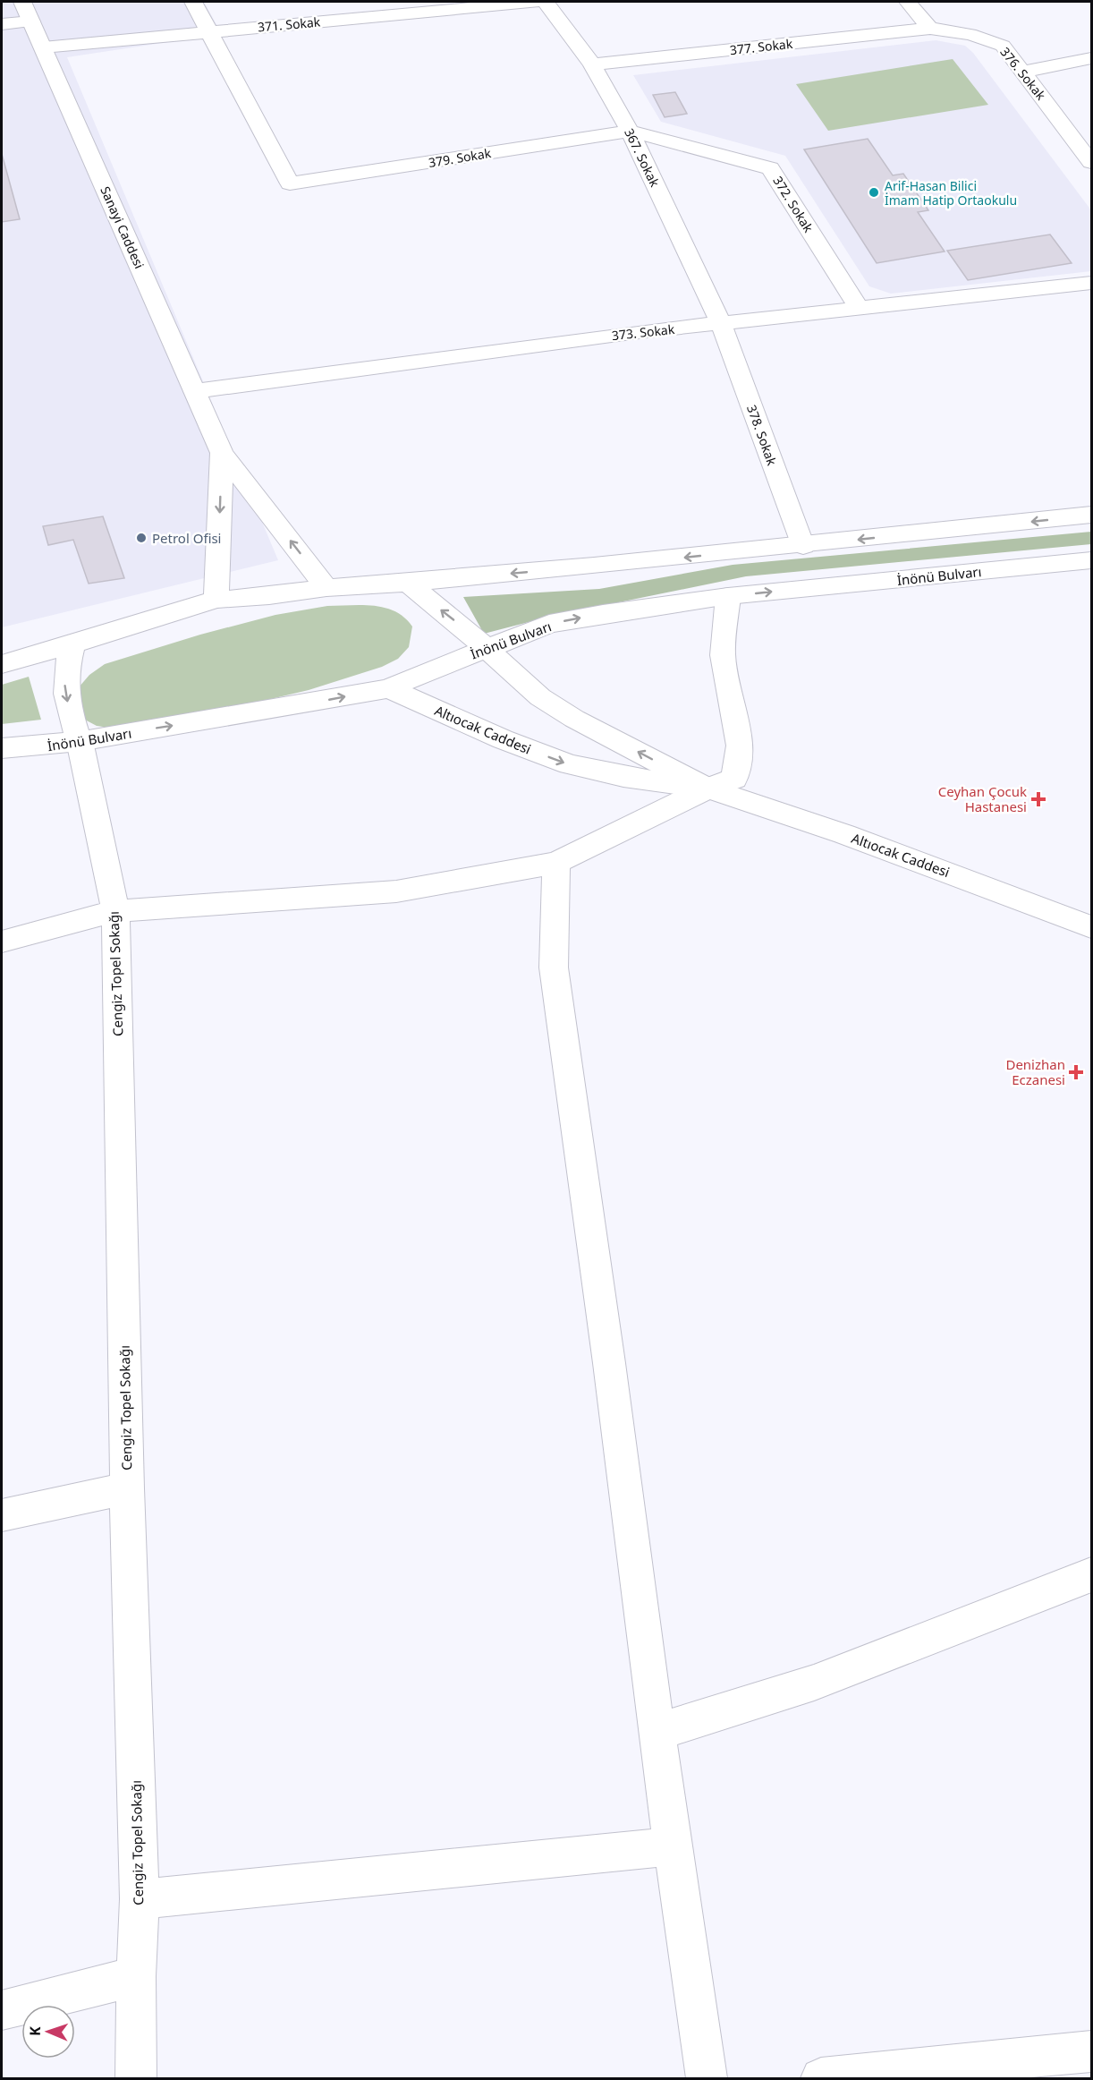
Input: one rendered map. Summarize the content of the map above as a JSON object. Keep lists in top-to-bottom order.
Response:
{
  "streets": {
    "street": [
      "371. Sokak",
      "377. Sokak",
      "376. Sokak",
      "379. Sokak",
      "367. Sokak",
      "372. Sokak",
      "Sanayi Caddesi",
      "373. Sokak",
      "378. Sokak",
      "İnönü Bulvarı",
      "Altıocak Caddesi",
      "Cengiz Topel Sokağı"
    ]
  },
  "crossings": [
    ["371. Sokak", "379. Sokak"],
    ["371. Sokak", "Sanayi Caddesi"],
    ["377. Sokak", "376. Sokak"],
    ["377. Sokak", "367. Sokak"],
    ["379. Sokak", "367. Sokak"],
    ["379. Sokak", "372. Sokak"],
    ["367. Sokak", "372. Sokak"],
    ["367. Sokak", "373. Sokak"],
    ["367. Sokak", "378. Sokak"],
    ["372. Sokak", "373. Sokak"],
    ["Sanayi Caddesi", "373. Sokak"],
    ["373. Sokak", "378. Sokak"],
    ["İnönü Bulvarı", "Altıocak Caddesi"],
    ["İnönü Bulvarı", "Cengiz Topel Sokağı"]
  ],
  "places": {
    "other": ["Arif-Hasan Bilici İmam Hatip Ortaokulu", "Petrol Ofisi"],
    "health": ["Ceyhan Çocuk Hastanesi", "Denizhan Eczanesi"]
  },
  "north": "left"
}
